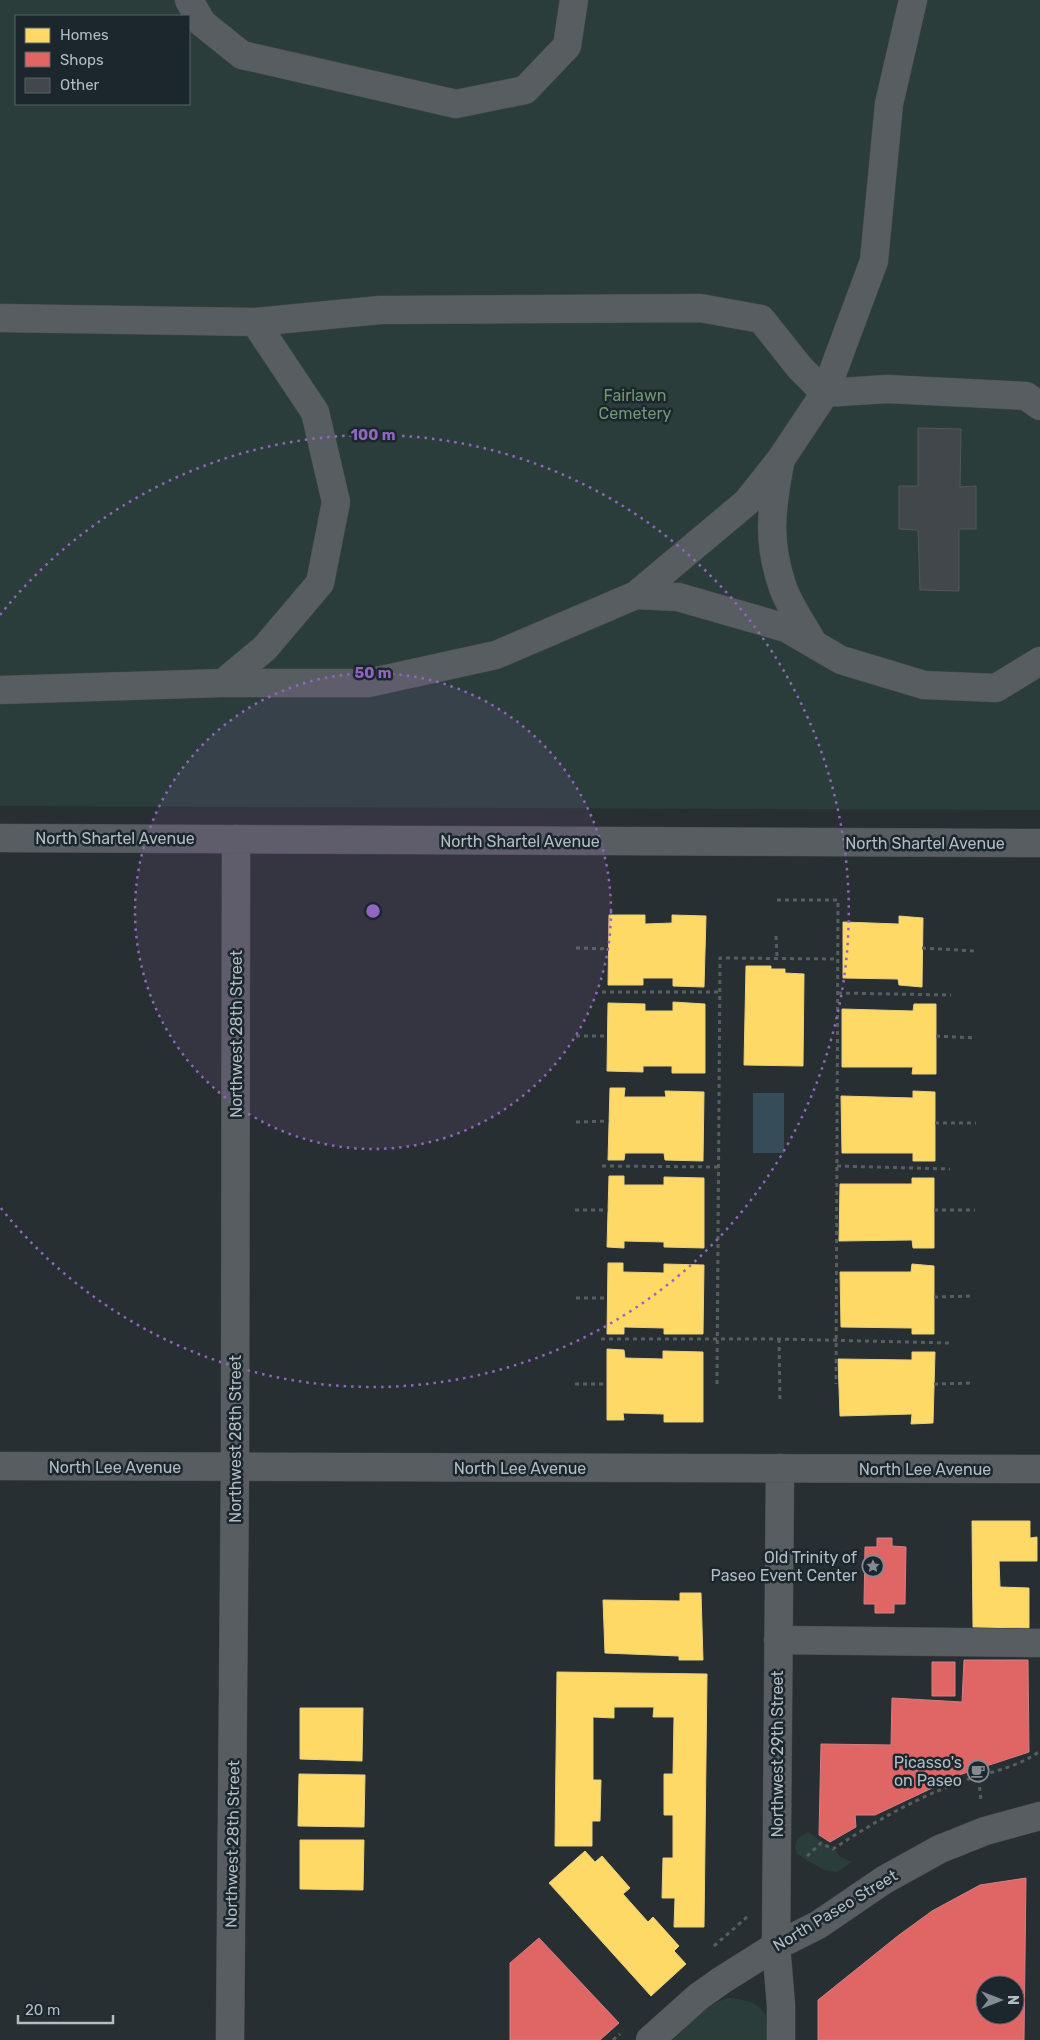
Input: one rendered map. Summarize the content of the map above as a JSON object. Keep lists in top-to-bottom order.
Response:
{
  "streets": {
    "street": [
      "North Shartel Avenue",
      "Northwest 28th Street",
      "North Lee Avenue",
      "Northwest 29th Street",
      "North Paseo Street"
    ]
  },
  "crossings": [
    ["North Shartel Avenue", "Northwest 28th Street"],
    ["Northwest 28th Street", "North Lee Avenue"],
    ["North Lee Avenue", "Northwest 29th Street"],
    ["Northwest 29th Street", "North Paseo Street"]
  ],
  "parks": ["Fairlawn Cemetery"],
  "places": {
    "place": ["Old Trinity of Paseo Event Center"],
    "cafe": ["Picasso's on Paseo"]
  },
  "legend": ["Homes", "Shops", "Other"],
  "scale_bar": "20 m",
  "north": "right",
  "rings": ["100 m", "50 m"]
}
